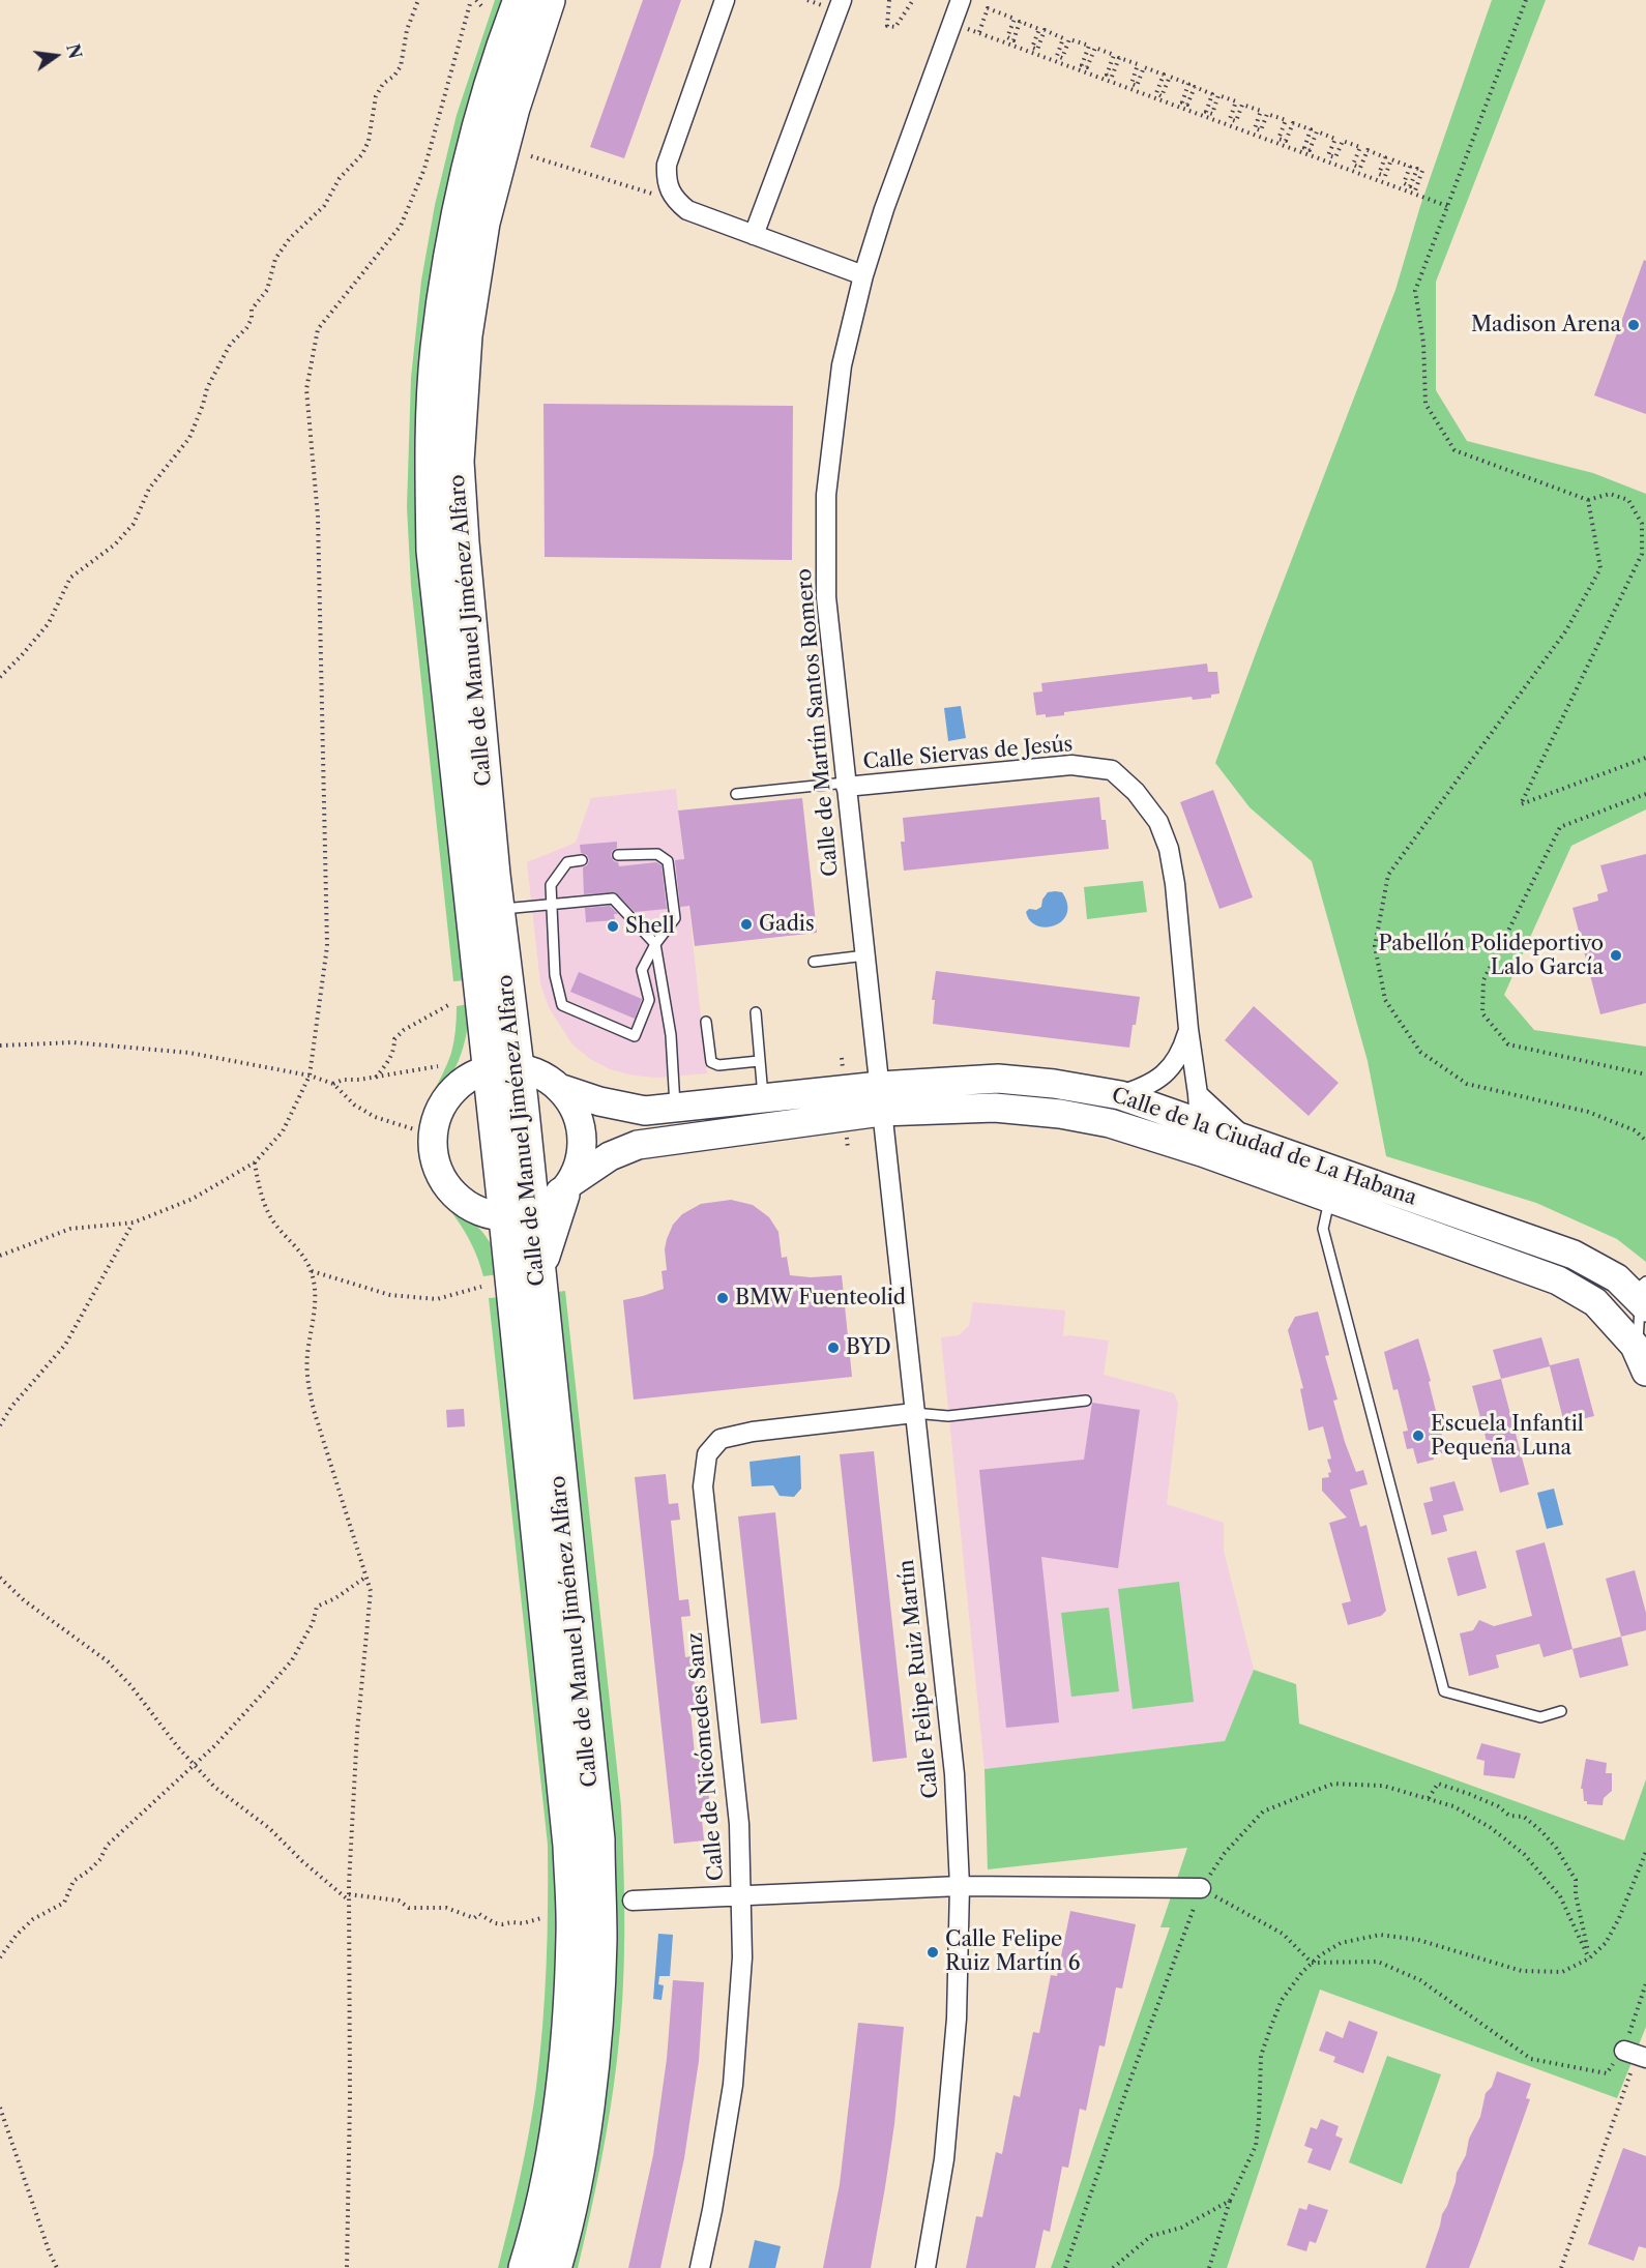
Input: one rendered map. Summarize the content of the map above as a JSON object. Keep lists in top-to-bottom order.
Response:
{
  "streets": {
    "highway": ["Calle de Manuel Jiménez Alfaro"],
    "street": [
      "Calle de Martín Santos Romero",
      "Calle Siervas de Jesús",
      "Calle de la Ciudad de La Habana",
      "Calle Felipe Ruiz Martín",
      "Calle de Nicómedes Sanz"
    ]
  },
  "crossings": [
    ["Calle de Manuel Jiménez Alfaro", "Calle de la Ciudad de La Habana"],
    ["Calle de Martín Santos Romero", "Calle Siervas de Jesús"],
    ["Calle de Martín Santos Romero", "Calle de la Ciudad de La Habana"],
    ["Calle de Martín Santos Romero", "Calle Felipe Ruiz Martín"],
    ["Calle Siervas de Jesús", "Calle de la Ciudad de La Habana"],
    ["Calle de la Ciudad de La Habana", "Calle Felipe Ruiz Martín"],
    ["Calle Felipe Ruiz Martín", "Calle de Nicómedes Sanz"]
  ],
  "places": [
    "Madison Arena",
    "Gadis",
    "Shell",
    "Pabellón Polideportivo Lalo García",
    "BMW Fuenteolid",
    "BYD",
    "Escuela Infantil Pequeña Luna",
    "Calle Felipe Ruiz Martín 6"
  ],
  "north": "right"
}
